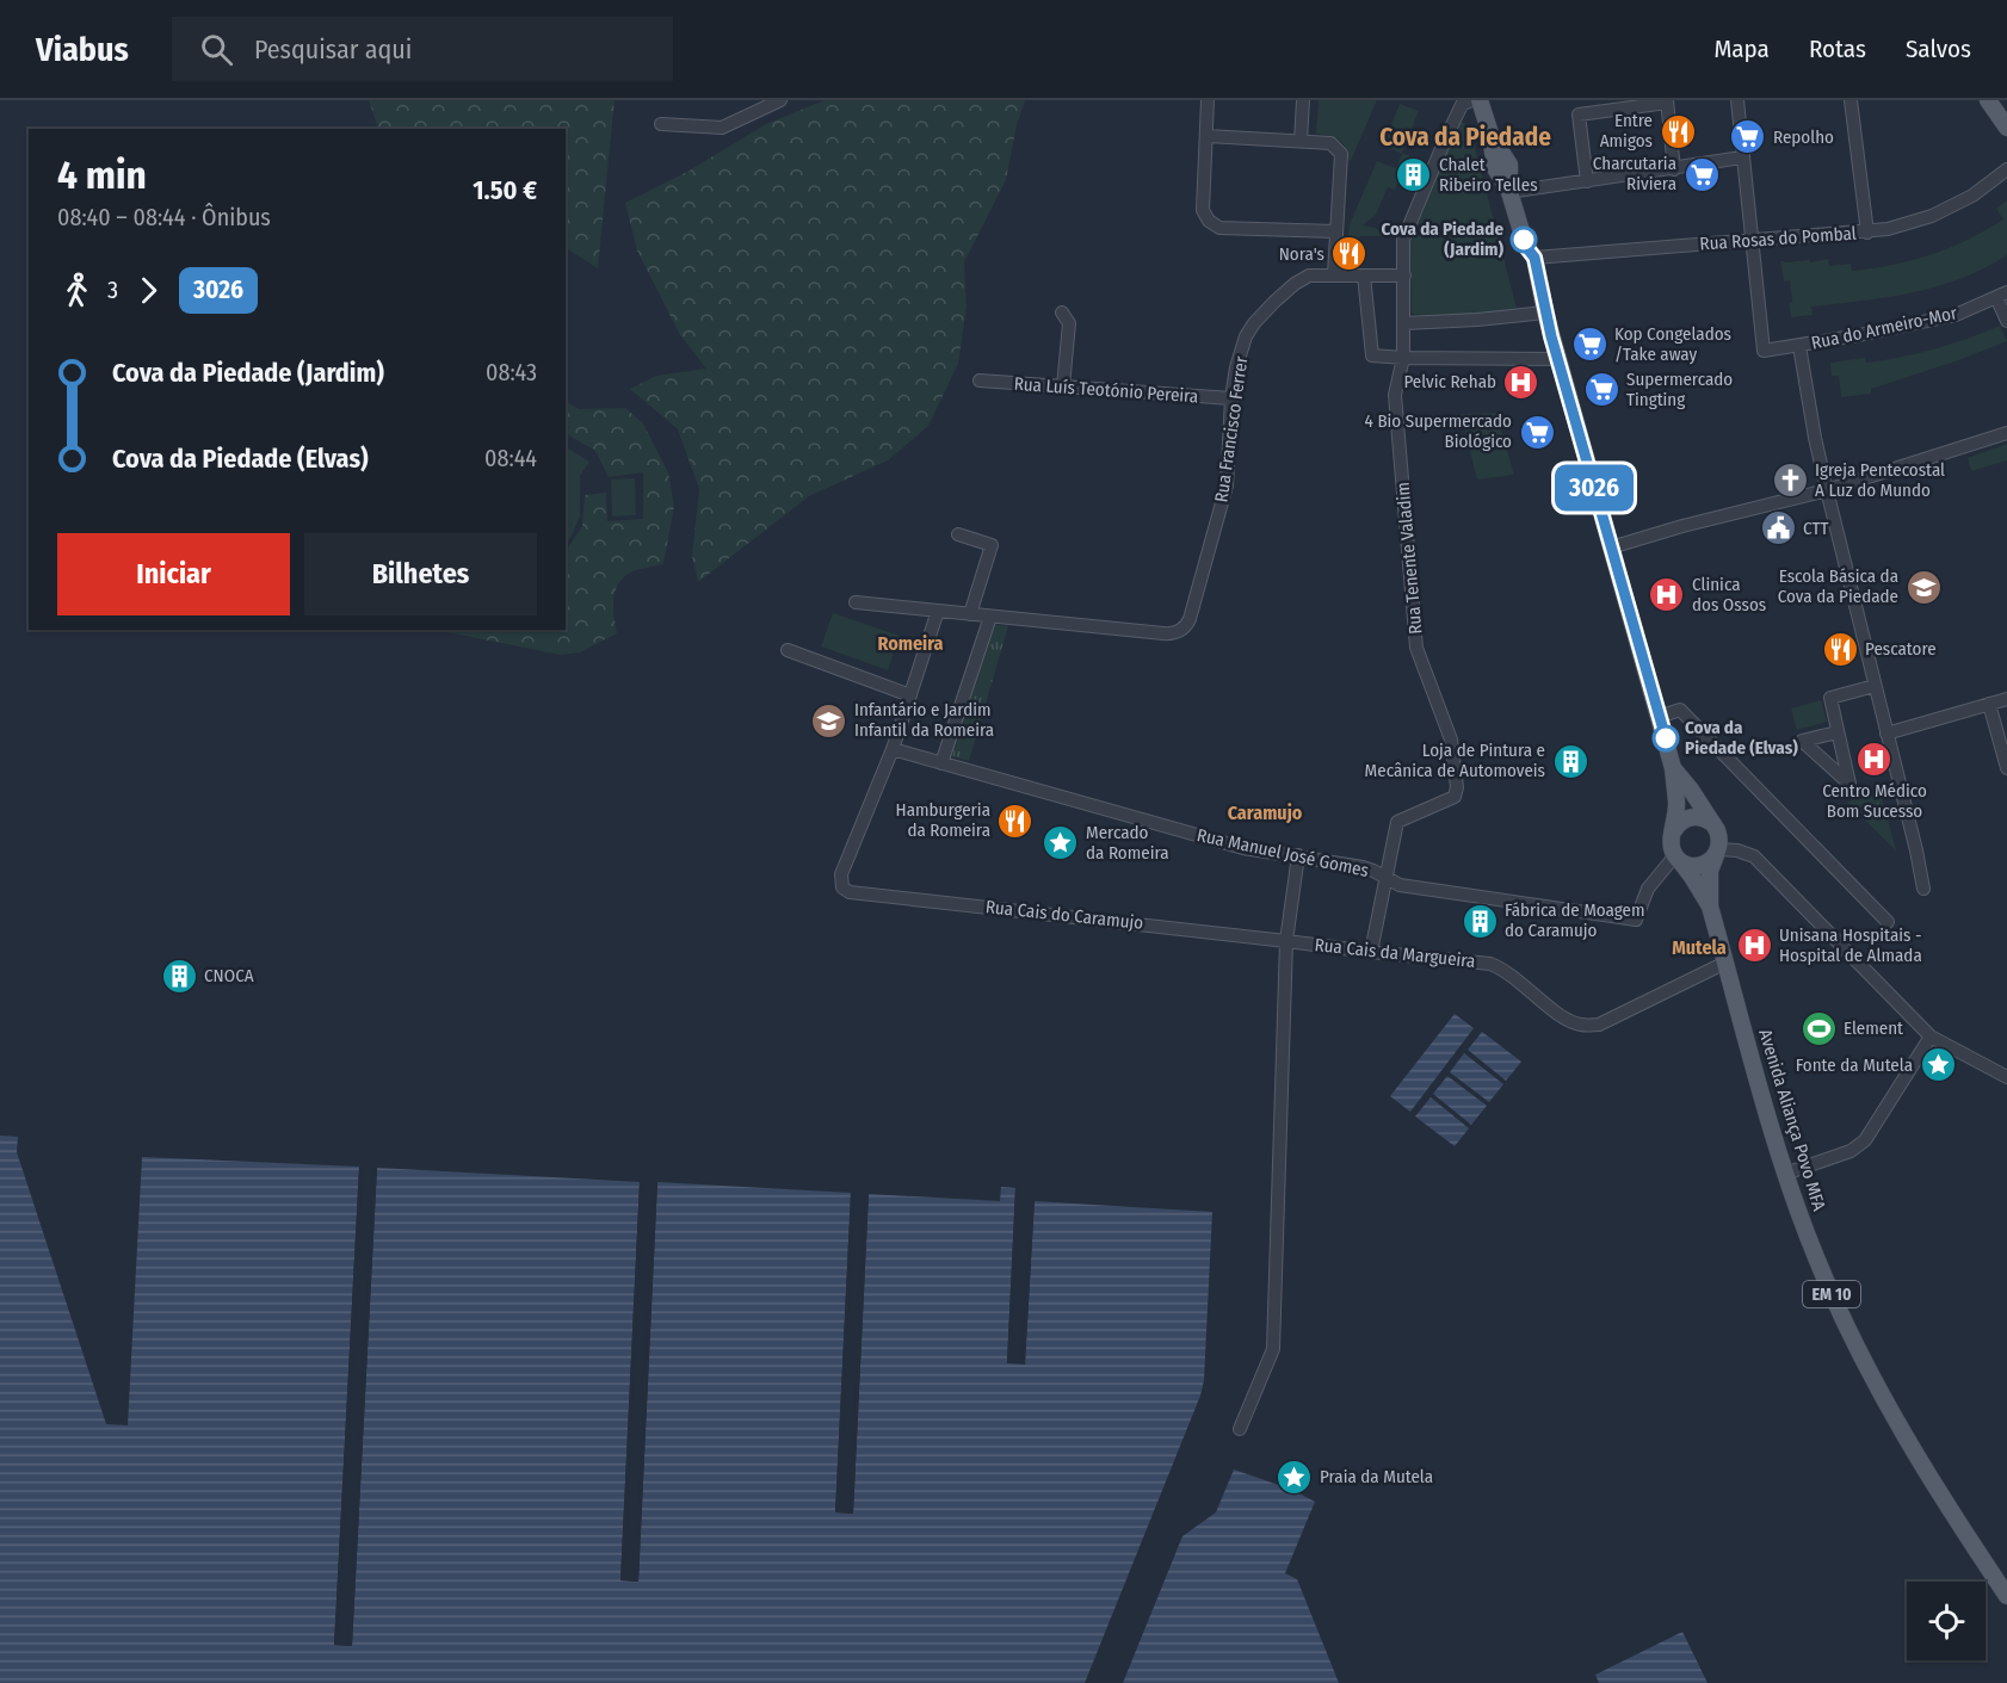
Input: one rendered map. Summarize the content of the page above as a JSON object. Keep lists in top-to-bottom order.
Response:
{
  "streets": {
    "main road": ["Avenida Aliança Povo MFA", "EM 10"],
    "street": [
      "Rua Rosas do Pombal",
      "Rua do Armeiro-Mor",
      "Rua Luís Teotónio Pereira",
      "Rua Francisco Ferrer",
      "Rua Tenente Valadim",
      "Rua Manuel José Gomes",
      "Rua Cais do Caramujo",
      "Rua Cais da Margueira"
    ]
  },
  "crossings": [
    ["Rua Rosas do Pombal", "Rua do Armeiro-Mor"],
    ["Rua Rosas do Pombal", "EM 10"],
    ["Rua Luís Teotónio Pereira", "Rua Francisco Ferrer"],
    ["Rua Francisco Ferrer", "Rua Tenente Valadim"],
    ["Rua Tenente Valadim", "Rua Manuel José Gomes"],
    ["Rua Manuel José Gomes", "Rua Cais do Caramujo"],
    ["Rua Manuel José Gomes", "Avenida Aliança Povo MFA"],
    ["Rua Manuel José Gomes", "EM 10"],
    ["Rua Cais do Caramujo", "Rua Cais da Margueira"],
    ["Rua Cais da Margueira", "Avenida Aliança Povo MFA"],
    ["Avenida Aliança Povo MFA", "EM 10"]
  ],
  "districts": [
    "Cova da Piedade",
    "Romeira",
    "Caramujo",
    "Mutela"
  ],
  "places": {
    "restaurant": [
      "Entre Amigos",
      "Nora's",
      "Pescatore",
      "Hamburgeria da Romeira"
    ],
    "supermarket": [
      "Repolho",
      "Charcutaria Riviera",
      "Kop Congelados /Take away",
      "Supermercado Tingting",
      "4 Bio Supermercado Biológico"
    ],
    "building": [
      "Chalet Ribeiro Telles",
      "Loja de Pintura e Mecânica de Automoveis",
      "Fábrica de Moagem do Caramujo",
      "CNOCA"
    ],
    "other": ["Cova da Piedade (Jardim)", "Cova da Piedade (Elvas)"],
    "hospital": [
      "Pelvic Rehab",
      "Clinica dos Ossos",
      "Centro Médico Bom Sucesso",
      "Unisana Hospitais - Hospital de Almada"
    ],
    "church": ["Igreja Pentecostal A Luz do Mundo"],
    "public building": ["CTT"],
    "school or university": ["Escola Básica da Cova da Piedade", "Infantário e Jardim Infantil da Romeira"],
    "place": ["Mercado da Romeira", "Fonte da Mutela", "Praia da Mutela"],
    "sports": ["Element"]
  },
  "lines": ["bus line 3026"],
  "page": {
    "header": "Viabus",
    "search": "Pesquisar aqui",
    "nav": ["Mapa", "Rotas", "Salvos"],
    "on_map": "3026",
    "heading": ["4 min", "08:40 – 08:44 · Ônibus", "1.50 €"],
    "legs": ["3", "3026"],
    "list": [
      {
        "name": "Cova da Piedade (Jardim)",
        "value": "08:43"
      },
      {
        "name": "Cova da Piedade (Elvas)",
        "value": "08:44"
      }
    ],
    "buttons": ["Iniciar", "Bilhetes"]
  }
}
